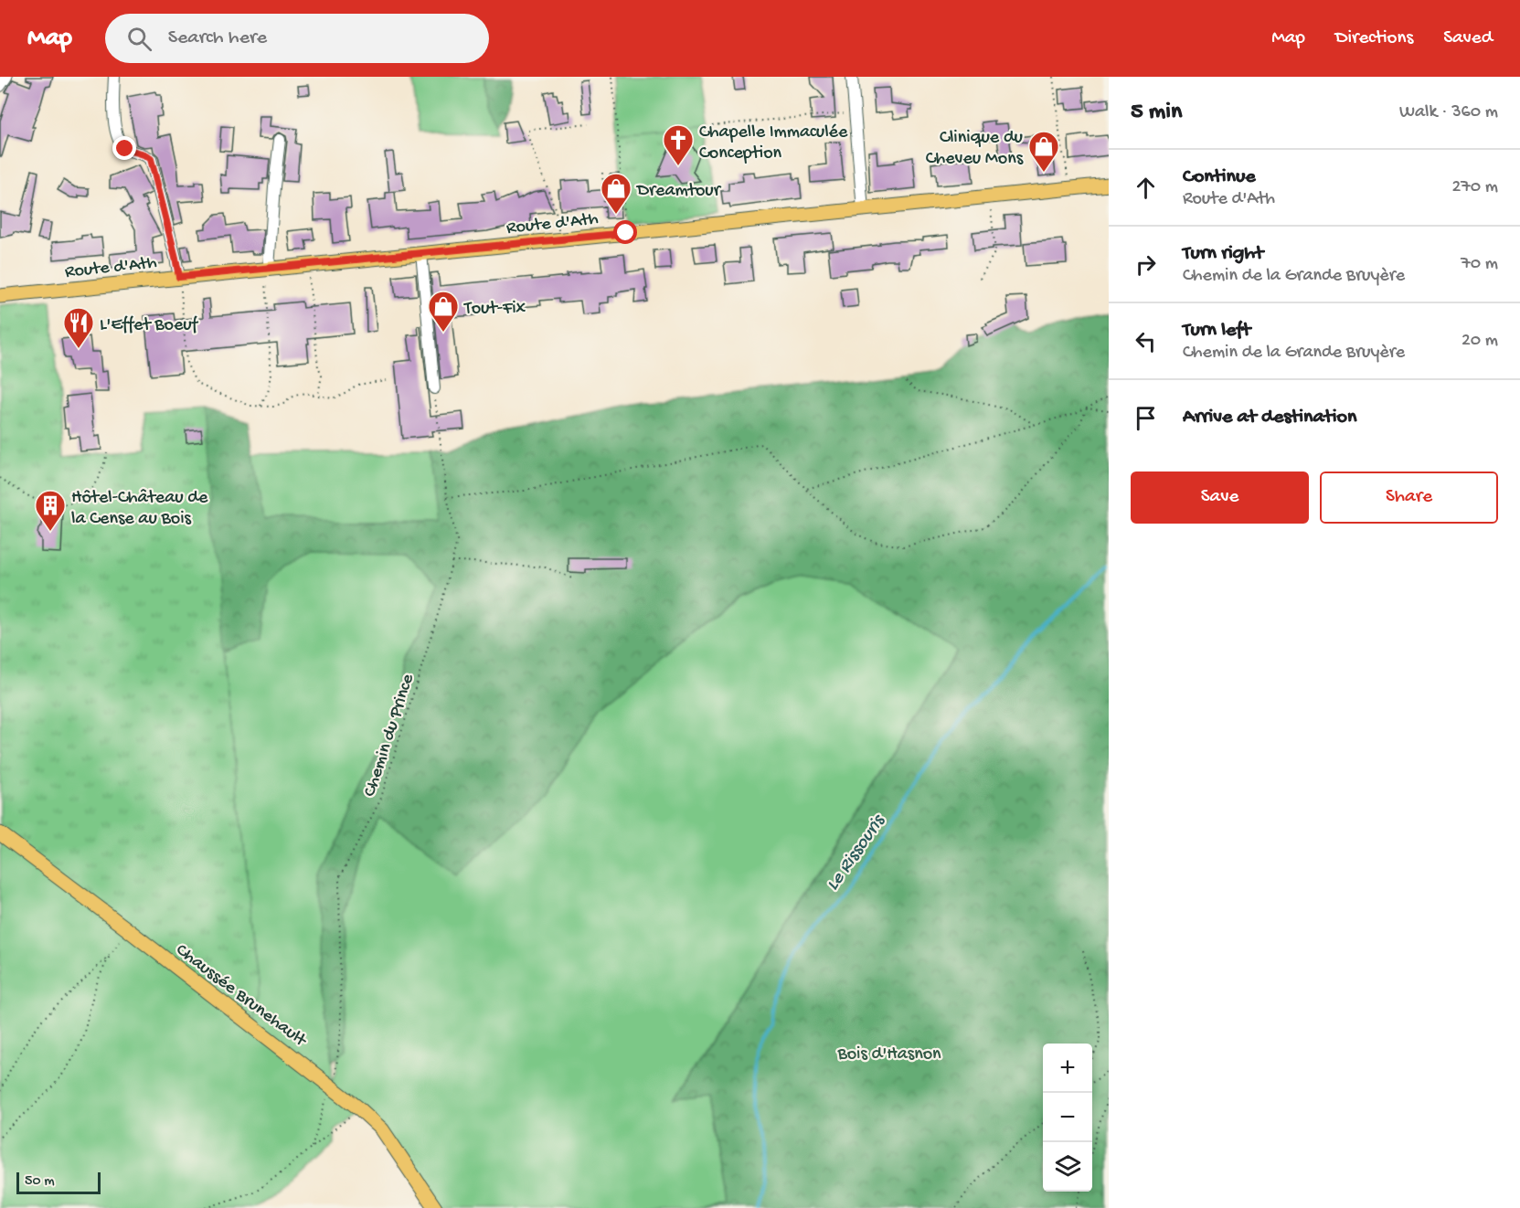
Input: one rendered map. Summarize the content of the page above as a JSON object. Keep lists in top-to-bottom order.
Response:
{
  "streets": {
    "main road": ["Route d'Ath", "Chaussée Brunehault"],
    "path": ["Chemin du Prince"]
  },
  "crossings": [
    ["Chemin du Prince", "Chaussée Brunehault"]
  ],
  "water": ["Le Rissouris"],
  "parks": ["Bois d'Hasnon"],
  "places": {
    "church": ["Chapelle Immaculée Conception"],
    "shop": ["Clinique du Cheveu Mons", "Dreamtour", "Tout-Fix"],
    "restaurant": ["L'Effet Boeuf"],
    "building": ["Hôtel-Château de la Cense au Bois"]
  },
  "scale_bar": "50 m",
  "page": {
    "header": "Map",
    "search": "Search here",
    "nav": ["Map", "Directions", "Saved"],
    "heading": ["5 min", "Walk · 360 m"],
    "list": [
      ["Continue", "Route d'Ath", "270 m"],
      ["Turn right", "Chemin de la Grande Bruyère", "70 m"],
      ["Turn left", "Chemin de la Grande Bruyère", "20 m"],
      "Arrive at destination"
    ],
    "buttons": ["Save", "Share"],
    "map_buttons": ["+", "−"],
    "scale": "50 m"
  }
}
